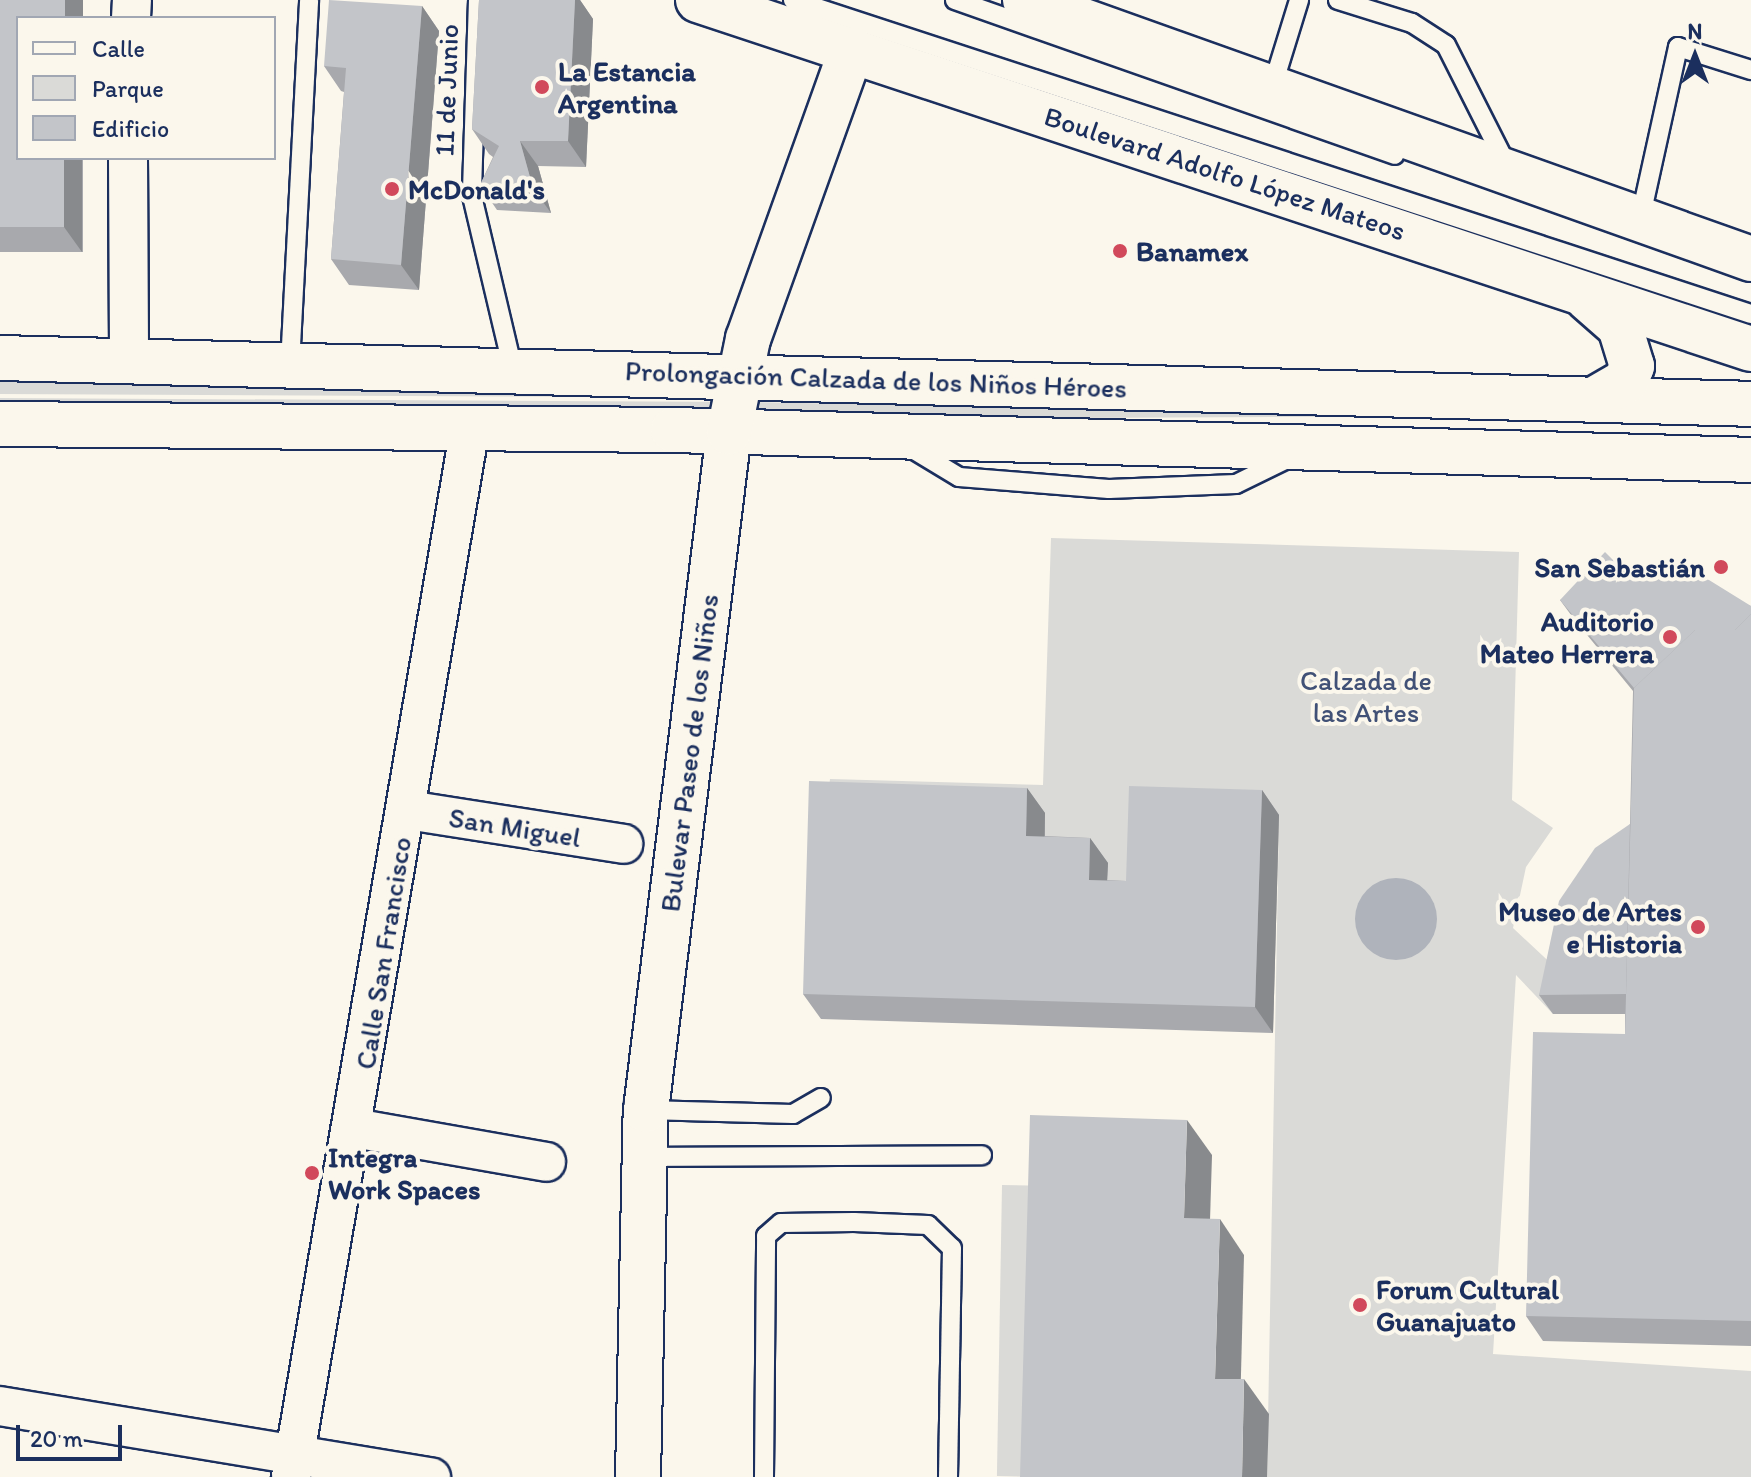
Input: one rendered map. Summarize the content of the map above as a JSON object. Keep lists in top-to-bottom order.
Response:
{
  "streets": {
    "street": [
      "Boulevard Adolfo López Mateos",
      "Prolongación Calzada de los Niños Héroes",
      "Bulevar Paseo de los Niños",
      "San Miguel",
      "Calle San Francisco"
    ],
    "lane": ["11 de Junio"]
  },
  "crossings": [
    ["11 de Junio", "Prolongación Calzada de los Niños Héroes"],
    ["Boulevard Adolfo López Mateos", "Bulevar Paseo de los Niños"],
    ["Prolongación Calzada de los Niños Héroes", "Bulevar Paseo de los Niños"],
    ["Prolongación Calzada de los Niños Héroes", "Calle San Francisco"],
    ["San Miguel", "Calle San Francisco"]
  ],
  "parks": ["Calzada de las Artes"],
  "places": [
    "La Estancia Argentina",
    "McDonald's",
    "Banamex",
    "San Sebastián",
    "Auditorio Mateo Herrera",
    "Museo de Artes e Historia",
    "Integra Work Spaces",
    "Forum Cultural Guanajuato"
  ],
  "legend": ["Calle", "Parque", "Edificio"],
  "scale_bar": "20 m",
  "north": "top"
}
